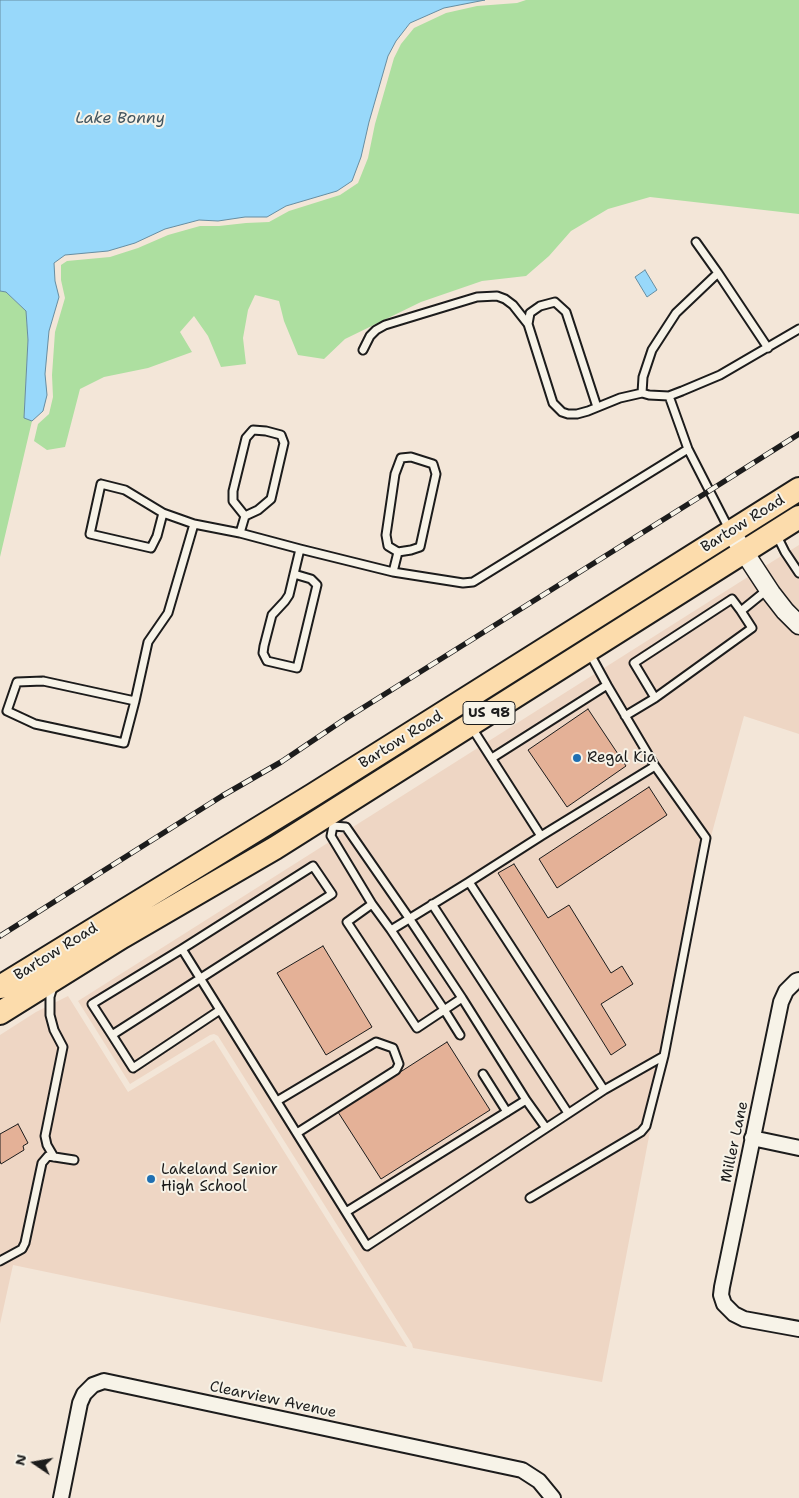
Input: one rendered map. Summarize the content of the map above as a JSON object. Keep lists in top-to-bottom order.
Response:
{
  "streets": {
    "main road": ["Bartow Road", "US 98"],
    "street": ["Miller Lane", "Clearview Avenue"]
  },
  "water": ["Lake Bonny"],
  "places": ["Regal Kia", "Lakeland Senior High School"],
  "north": "left"
}
